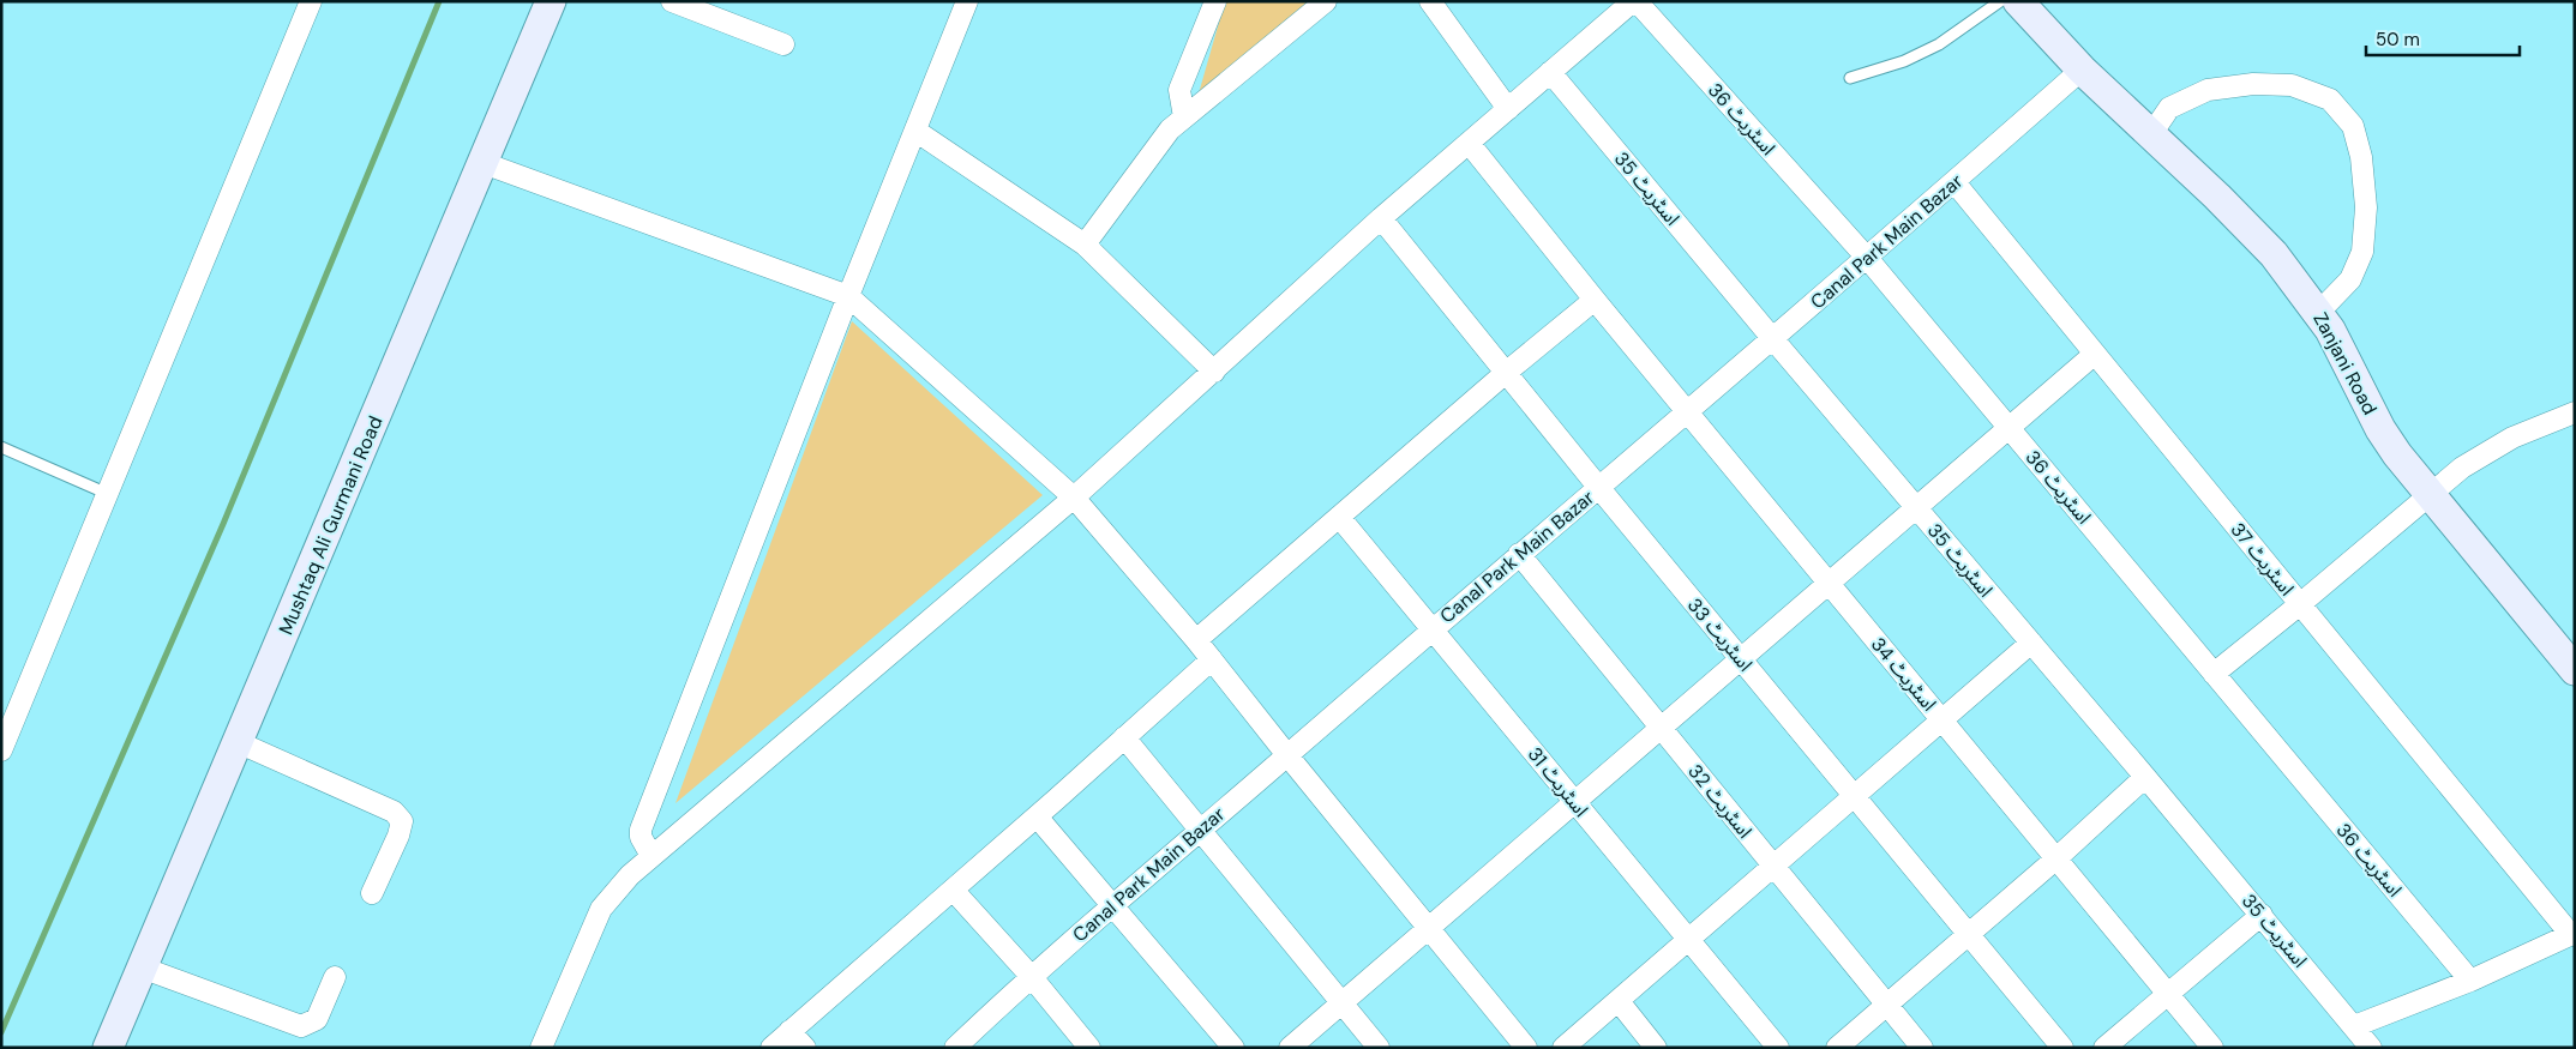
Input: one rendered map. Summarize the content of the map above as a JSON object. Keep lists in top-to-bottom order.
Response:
{
  "streets": {
    "street": [
      "اسٹریٹ 36",
      "اسٹریٹ 35",
      "Canal Park Main Bazar",
      "Zanjani Road",
      "Mushtaq Ali Gurmani Road",
      "اسٹریٹ 37",
      "اسٹریٹ 33",
      "اسٹریٹ 34",
      "اسٹریٹ 31",
      "اسٹریٹ 32"
    ]
  },
  "crossings": [
    ["اسٹریٹ 36", "Canal Park Main Bazar"],
    ["اسٹریٹ 35", "Canal Park Main Bazar"],
    ["Canal Park Main Bazar", "Zanjani Road"],
    ["Canal Park Main Bazar", "اسٹریٹ 37"],
    ["Canal Park Main Bazar", "اسٹریٹ 33"],
    ["Canal Park Main Bazar", "اسٹریٹ 34"],
    ["Canal Park Main Bazar", "اسٹریٹ 31"],
    ["Canal Park Main Bazar", "اسٹریٹ 32"]
  ],
  "scale_bar": "50 m"
}
